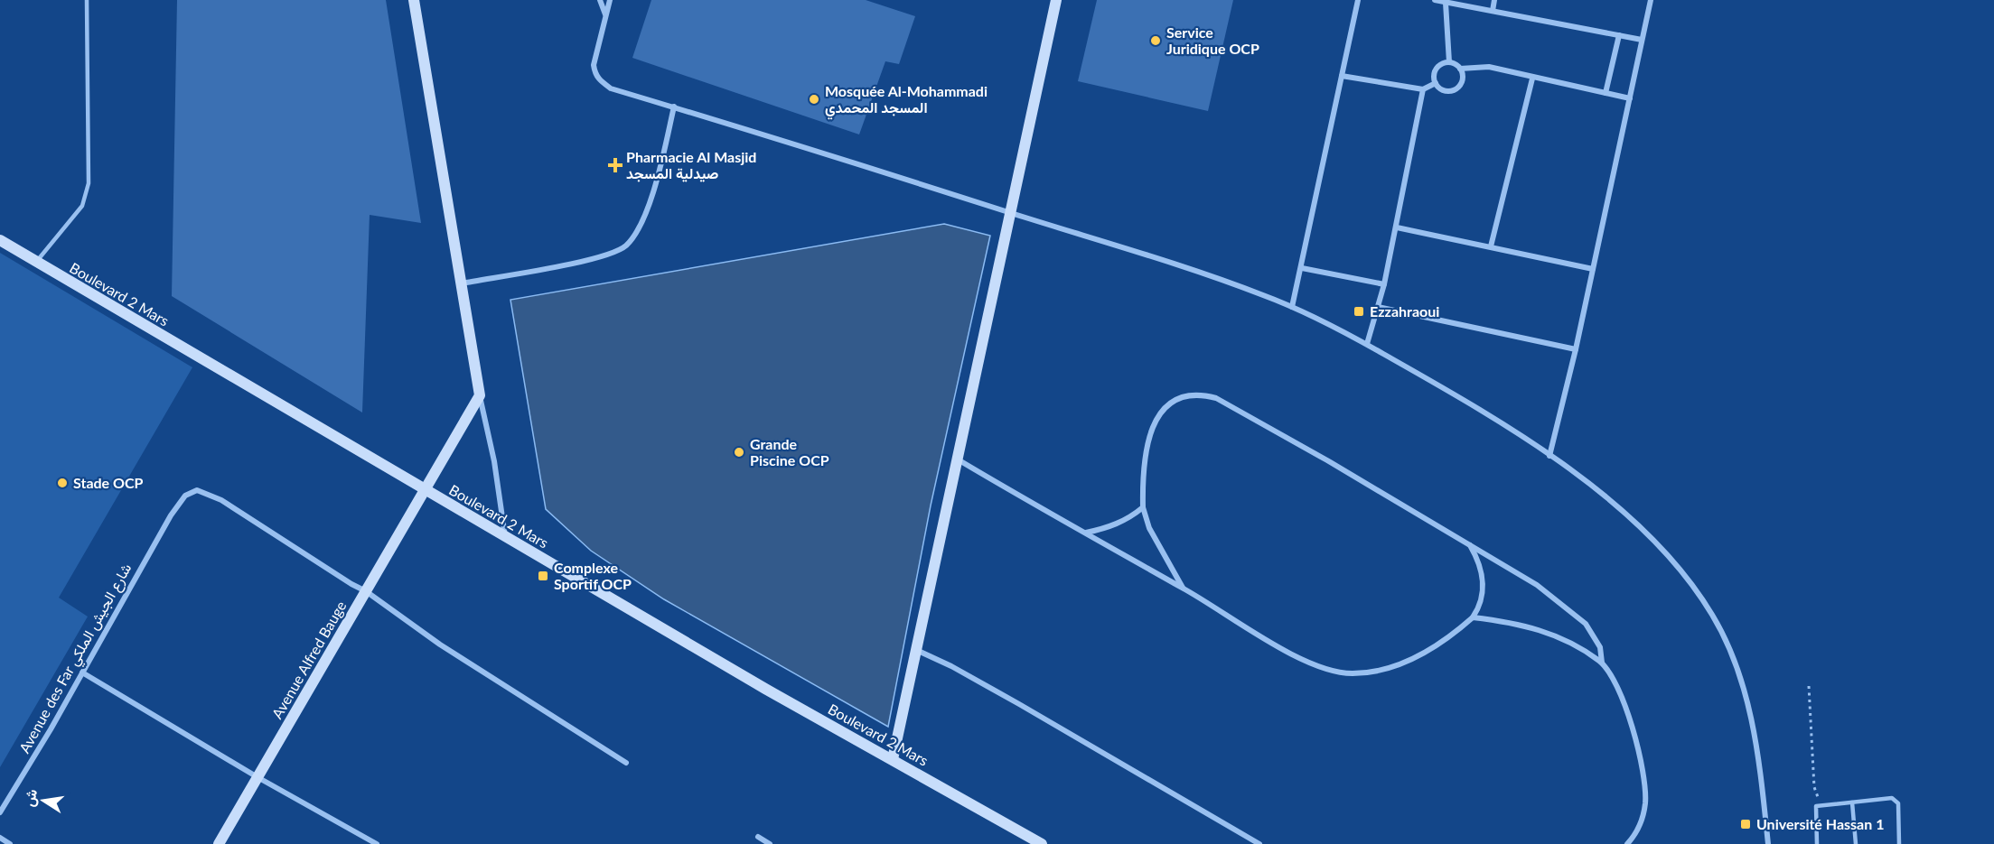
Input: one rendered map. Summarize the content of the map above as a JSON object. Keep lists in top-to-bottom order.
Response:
{
  "streets": {
    "street": ["Boulevard 2 Mars", "Avenue des Far شارع الجيش الملكي", "Avenue Alfred Bauge"]
  },
  "crossings": [
    ["Boulevard 2 Mars", "Avenue Alfred Bauge"],
    ["Avenue des Far شارع الجيش الملكي", "Avenue Alfred Bauge"]
  ],
  "places": {
    "other": [
      "Service Juridique OCP",
      "Mosquée Al-Mohammadi المسجد المحمدي",
      "Grande Piscine OCP",
      "Stade OCP"
    ],
    "health": ["Pharmacie Al Masjid صيدلية المسجد"],
    "transit": ["Ezzahraoui", "Complexe Sportif OCP", "Université Hassan 1"]
  },
  "north": "left"
}
